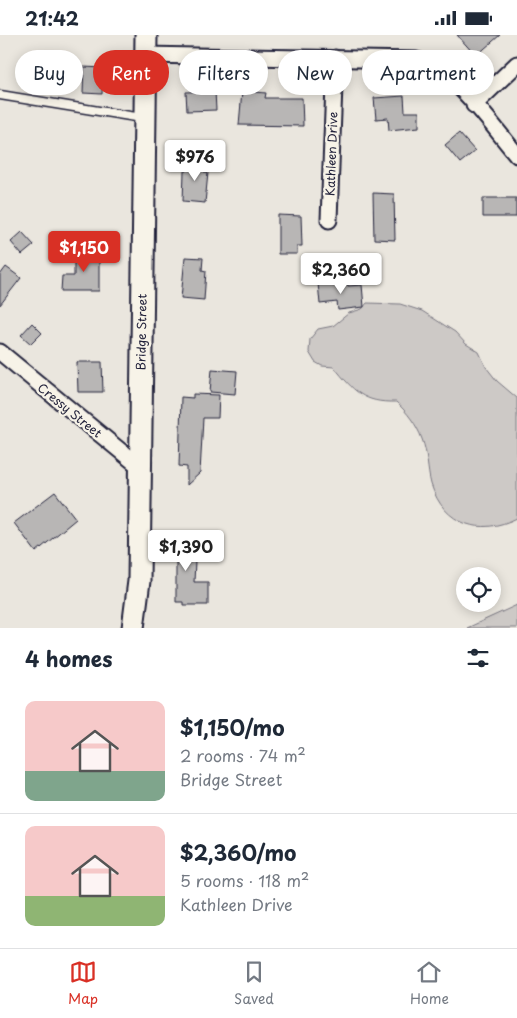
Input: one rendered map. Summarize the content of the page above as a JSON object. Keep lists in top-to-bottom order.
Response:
{
  "streets": {
    "main road": ["Bridge Street"],
    "street": ["Kathleen Drive", "Cressy Street"]
  },
  "crossings": [
    ["Bridge Street", "Cressy Street"]
  ],
  "page": {
    "status": "21:42",
    "chip": [
      "Buy",
      "Rent",
      "Filters",
      "New",
      "Apartment"
    ],
    "price": [
      "$976",
      "$1,150",
      "$2,360",
      "$1,390"
    ],
    "heading": "4 homes",
    "list": [
      {
        "name": "$1,150/mo",
        "note": "2 rooms · 74 m² · Bridge Street"
      },
      {
        "name": "$2,360/mo",
        "note": "5 rooms · 118 m² · Kathleen Drive"
      }
    ],
    "tabs": ["Map", "Saved", "Home"]
  }
}
